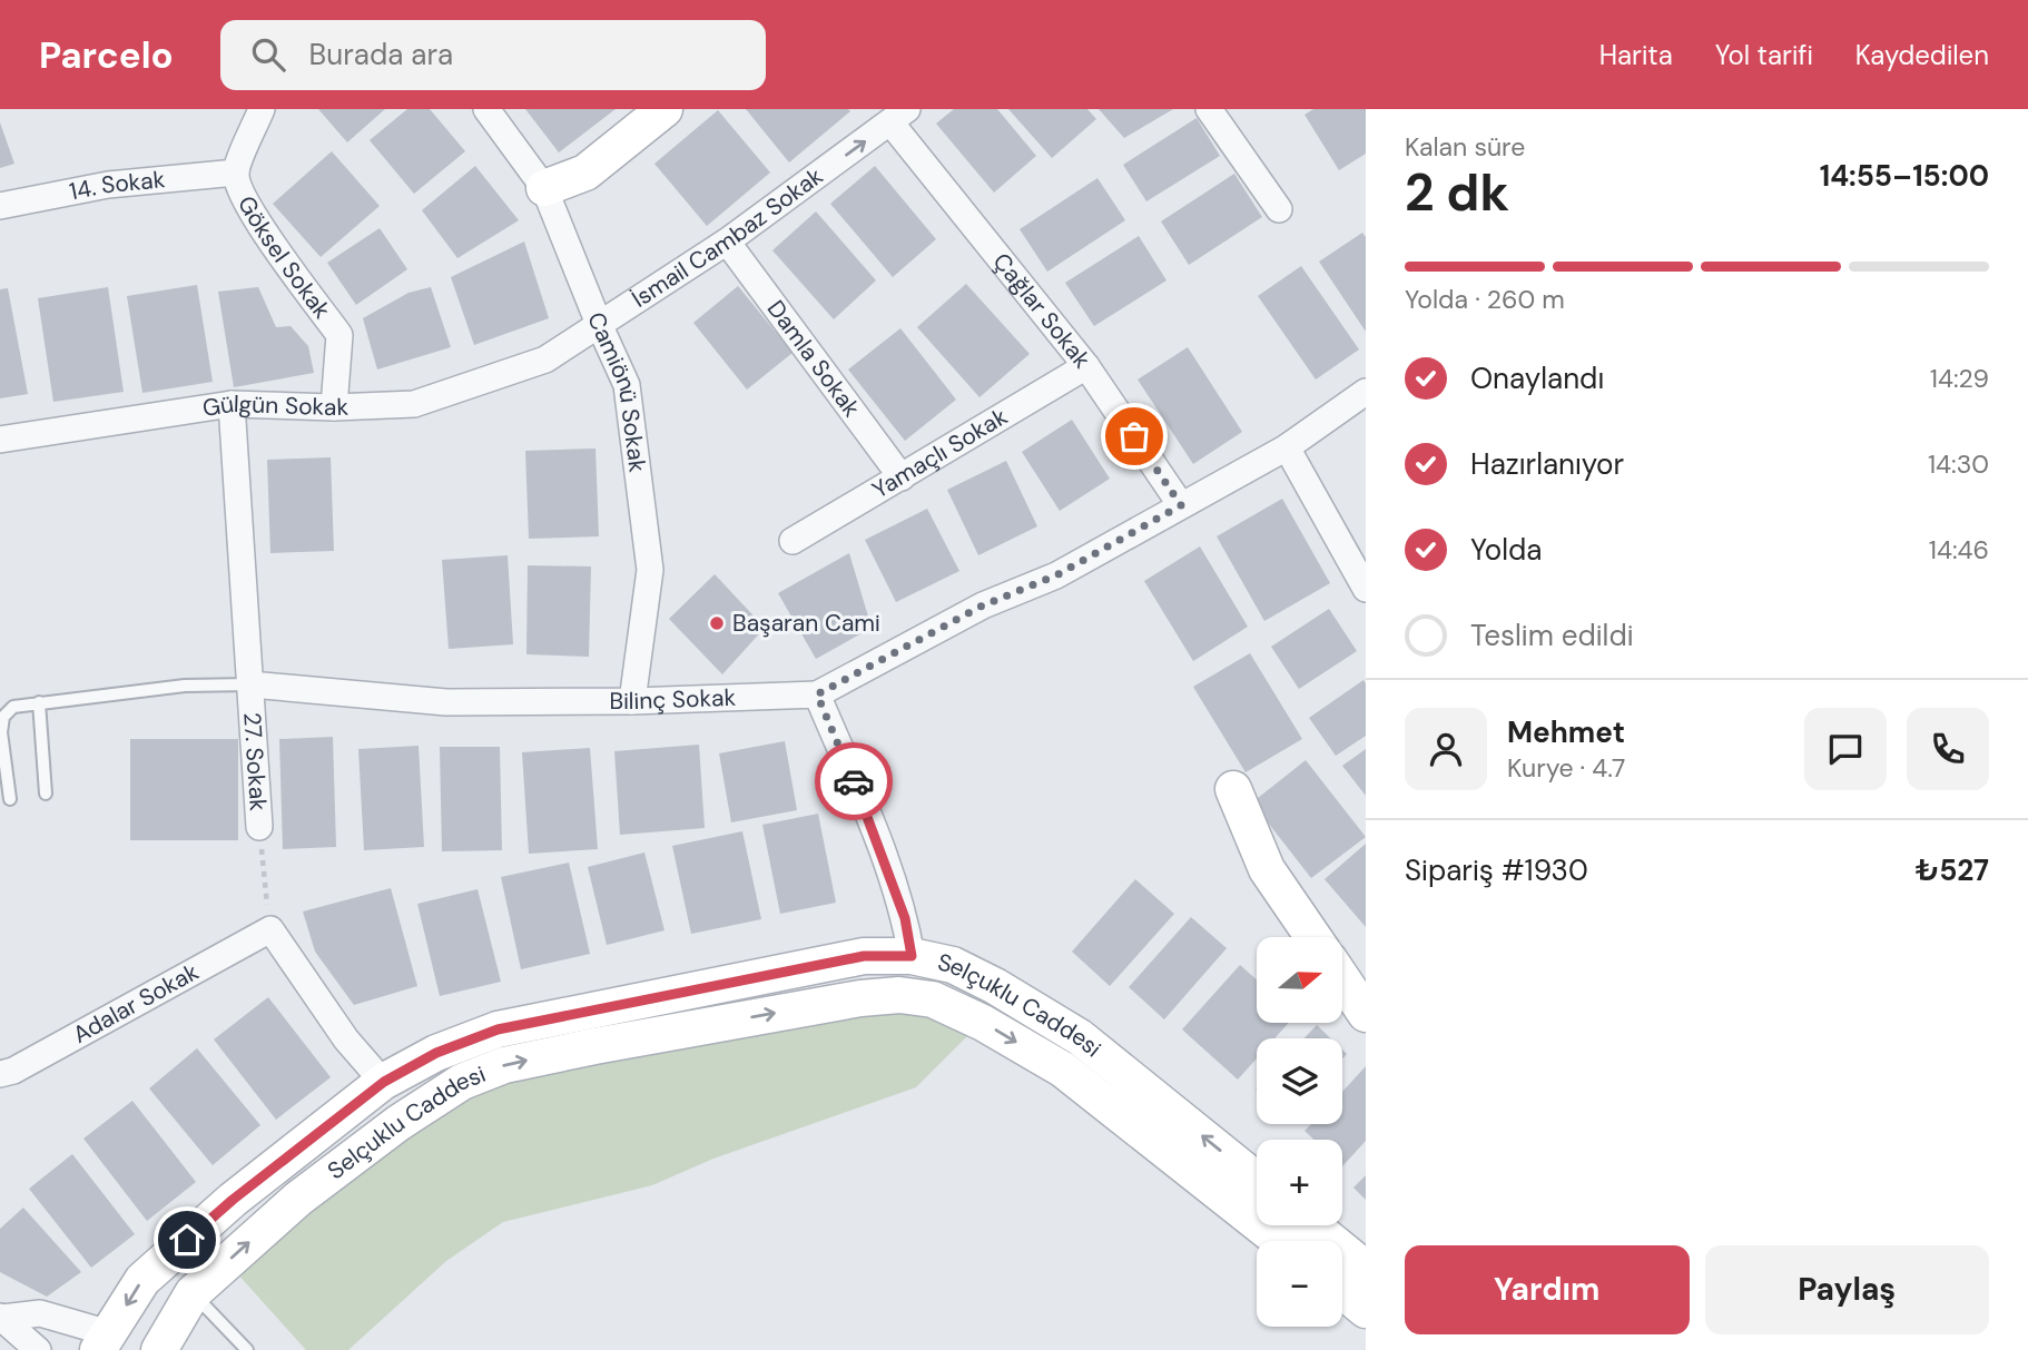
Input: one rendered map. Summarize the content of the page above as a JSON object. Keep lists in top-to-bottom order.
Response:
{
  "streets": {
    "main road": ["Selçuklu Caddesi"],
    "street": [
      "14. Sokak",
      "İsmail Cambaz Sokak",
      "Göksel Sokak",
      "Çağlar Sokak",
      "Damla Sokak",
      "Camiönü Sokak",
      "Gülgün Sokak",
      "Yamaçlı Sokak",
      "Bilinç Sokak",
      "27. Sokak",
      "Adalar Sokak"
    ]
  },
  "crossings": [
    ["14. Sokak", "Göksel Sokak"],
    ["İsmail Cambaz Sokak", "Çağlar Sokak"],
    ["İsmail Cambaz Sokak", "Damla Sokak"],
    ["İsmail Cambaz Sokak", "Camiönü Sokak"],
    ["İsmail Cambaz Sokak", "Gülgün Sokak"],
    ["Göksel Sokak", "Gülgün Sokak"],
    ["Çağlar Sokak", "Yamaçlı Sokak"],
    ["Damla Sokak", "Yamaçlı Sokak"],
    ["Camiönü Sokak", "Bilinç Sokak"],
    ["Gülgün Sokak", "27. Sokak"],
    ["Bilinç Sokak", "27. Sokak"],
    ["27. Sokak", "Adalar Sokak"]
  ],
  "one_way": ["İsmail Cambaz Sokak"],
  "places": ["Başaran Cami"],
  "north": "right",
  "page": {
    "header": "Parcelo",
    "search": "Burada ara",
    "nav": ["Harita", "Yol tarifi", "Kaydedilen"],
    "heading": ["2 dk", "Kalan süre", "14:55–15:00"],
    "panel": [
      "Mehmet",
      "Kurye · 4.7",
      "Sipariş #1930",
      "₺527"
    ],
    "bar": "Yolda · 260 m",
    "list": [
      ["Onaylandı", "14:29"],
      ["Hazırlanıyor", "14:30"],
      ["Yolda", "14:46"],
      "Teslim edildi"
    ],
    "map_buttons": ["+", "−"],
    "buttons": ["Yardım", "Paylaş"]
  }
}
